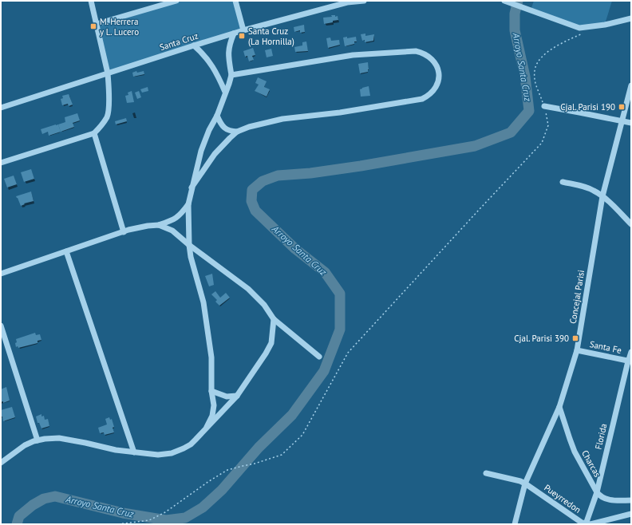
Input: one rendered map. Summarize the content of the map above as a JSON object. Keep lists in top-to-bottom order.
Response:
{
  "streets": {
    "street": [
      "Santa Cruz",
      "Concejal Parisi",
      "Santa Fe",
      "Florida",
      "Charcas",
      "Pueyrredon"
    ]
  },
  "crossings": [
    ["Concejal Parisi", "Santa Fe"],
    ["Concejal Parisi", "Charcas"],
    ["Concejal Parisi", "Pueyrredon"],
    ["Santa Fe", "Florida"],
    ["Florida", "Charcas"],
    ["Florida", "Pueyrredon"]
  ],
  "water": ["Arroyo Santa Cruz"],
  "places": {
    "transit": [
      "M. Herrera y L. Lucero",
      "Santa Cruz (La Hornilla)",
      "Cjal. Parisi 190",
      "Cjal. Parisi 390"
    ]
  }
}
